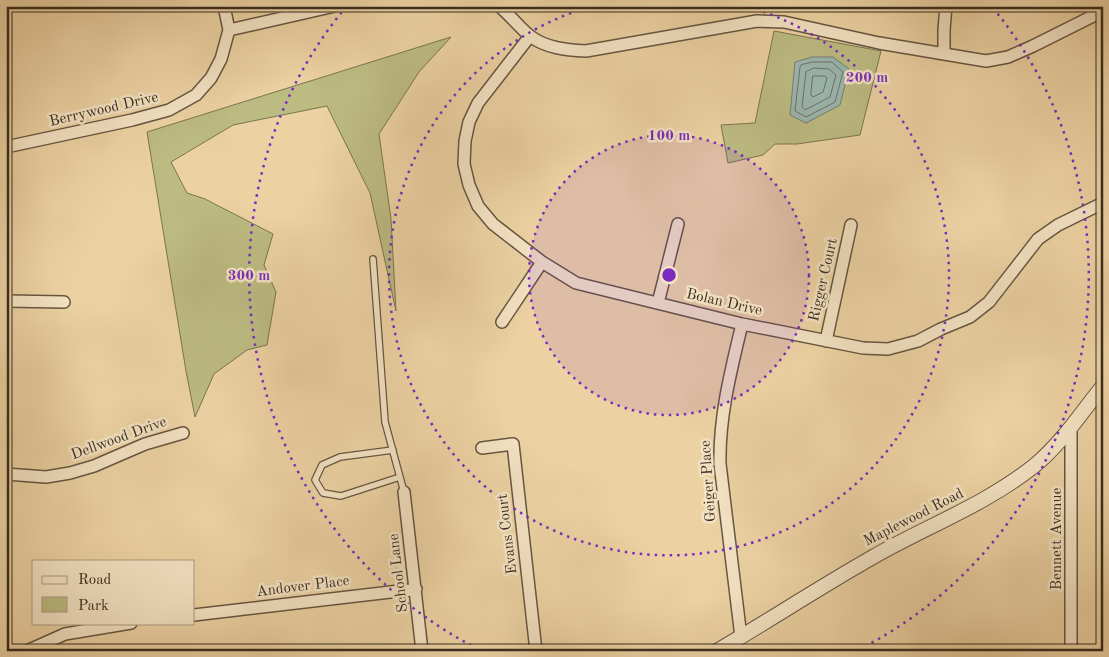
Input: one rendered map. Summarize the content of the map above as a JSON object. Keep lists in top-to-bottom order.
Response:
{
  "streets": {
    "street": [
      "Berrywood Drive",
      "Rigger Court",
      "Bolan Drive",
      "Dellwood Drive",
      "Geiger Place",
      "Maplewood Road",
      "Evans Court",
      "Bennett Avenue",
      "School Lane",
      "Andover Place"
    ]
  },
  "crossings": [
    ["Rigger Court", "Bolan Drive"],
    ["Bolan Drive", "Geiger Place"],
    ["Geiger Place", "Maplewood Road"],
    ["Maplewood Road", "Bennett Avenue"],
    ["School Lane", "Andover Place"]
  ],
  "legend": ["Road", "Park"],
  "rings": ["200 m", "100 m", "300 m"]
}
